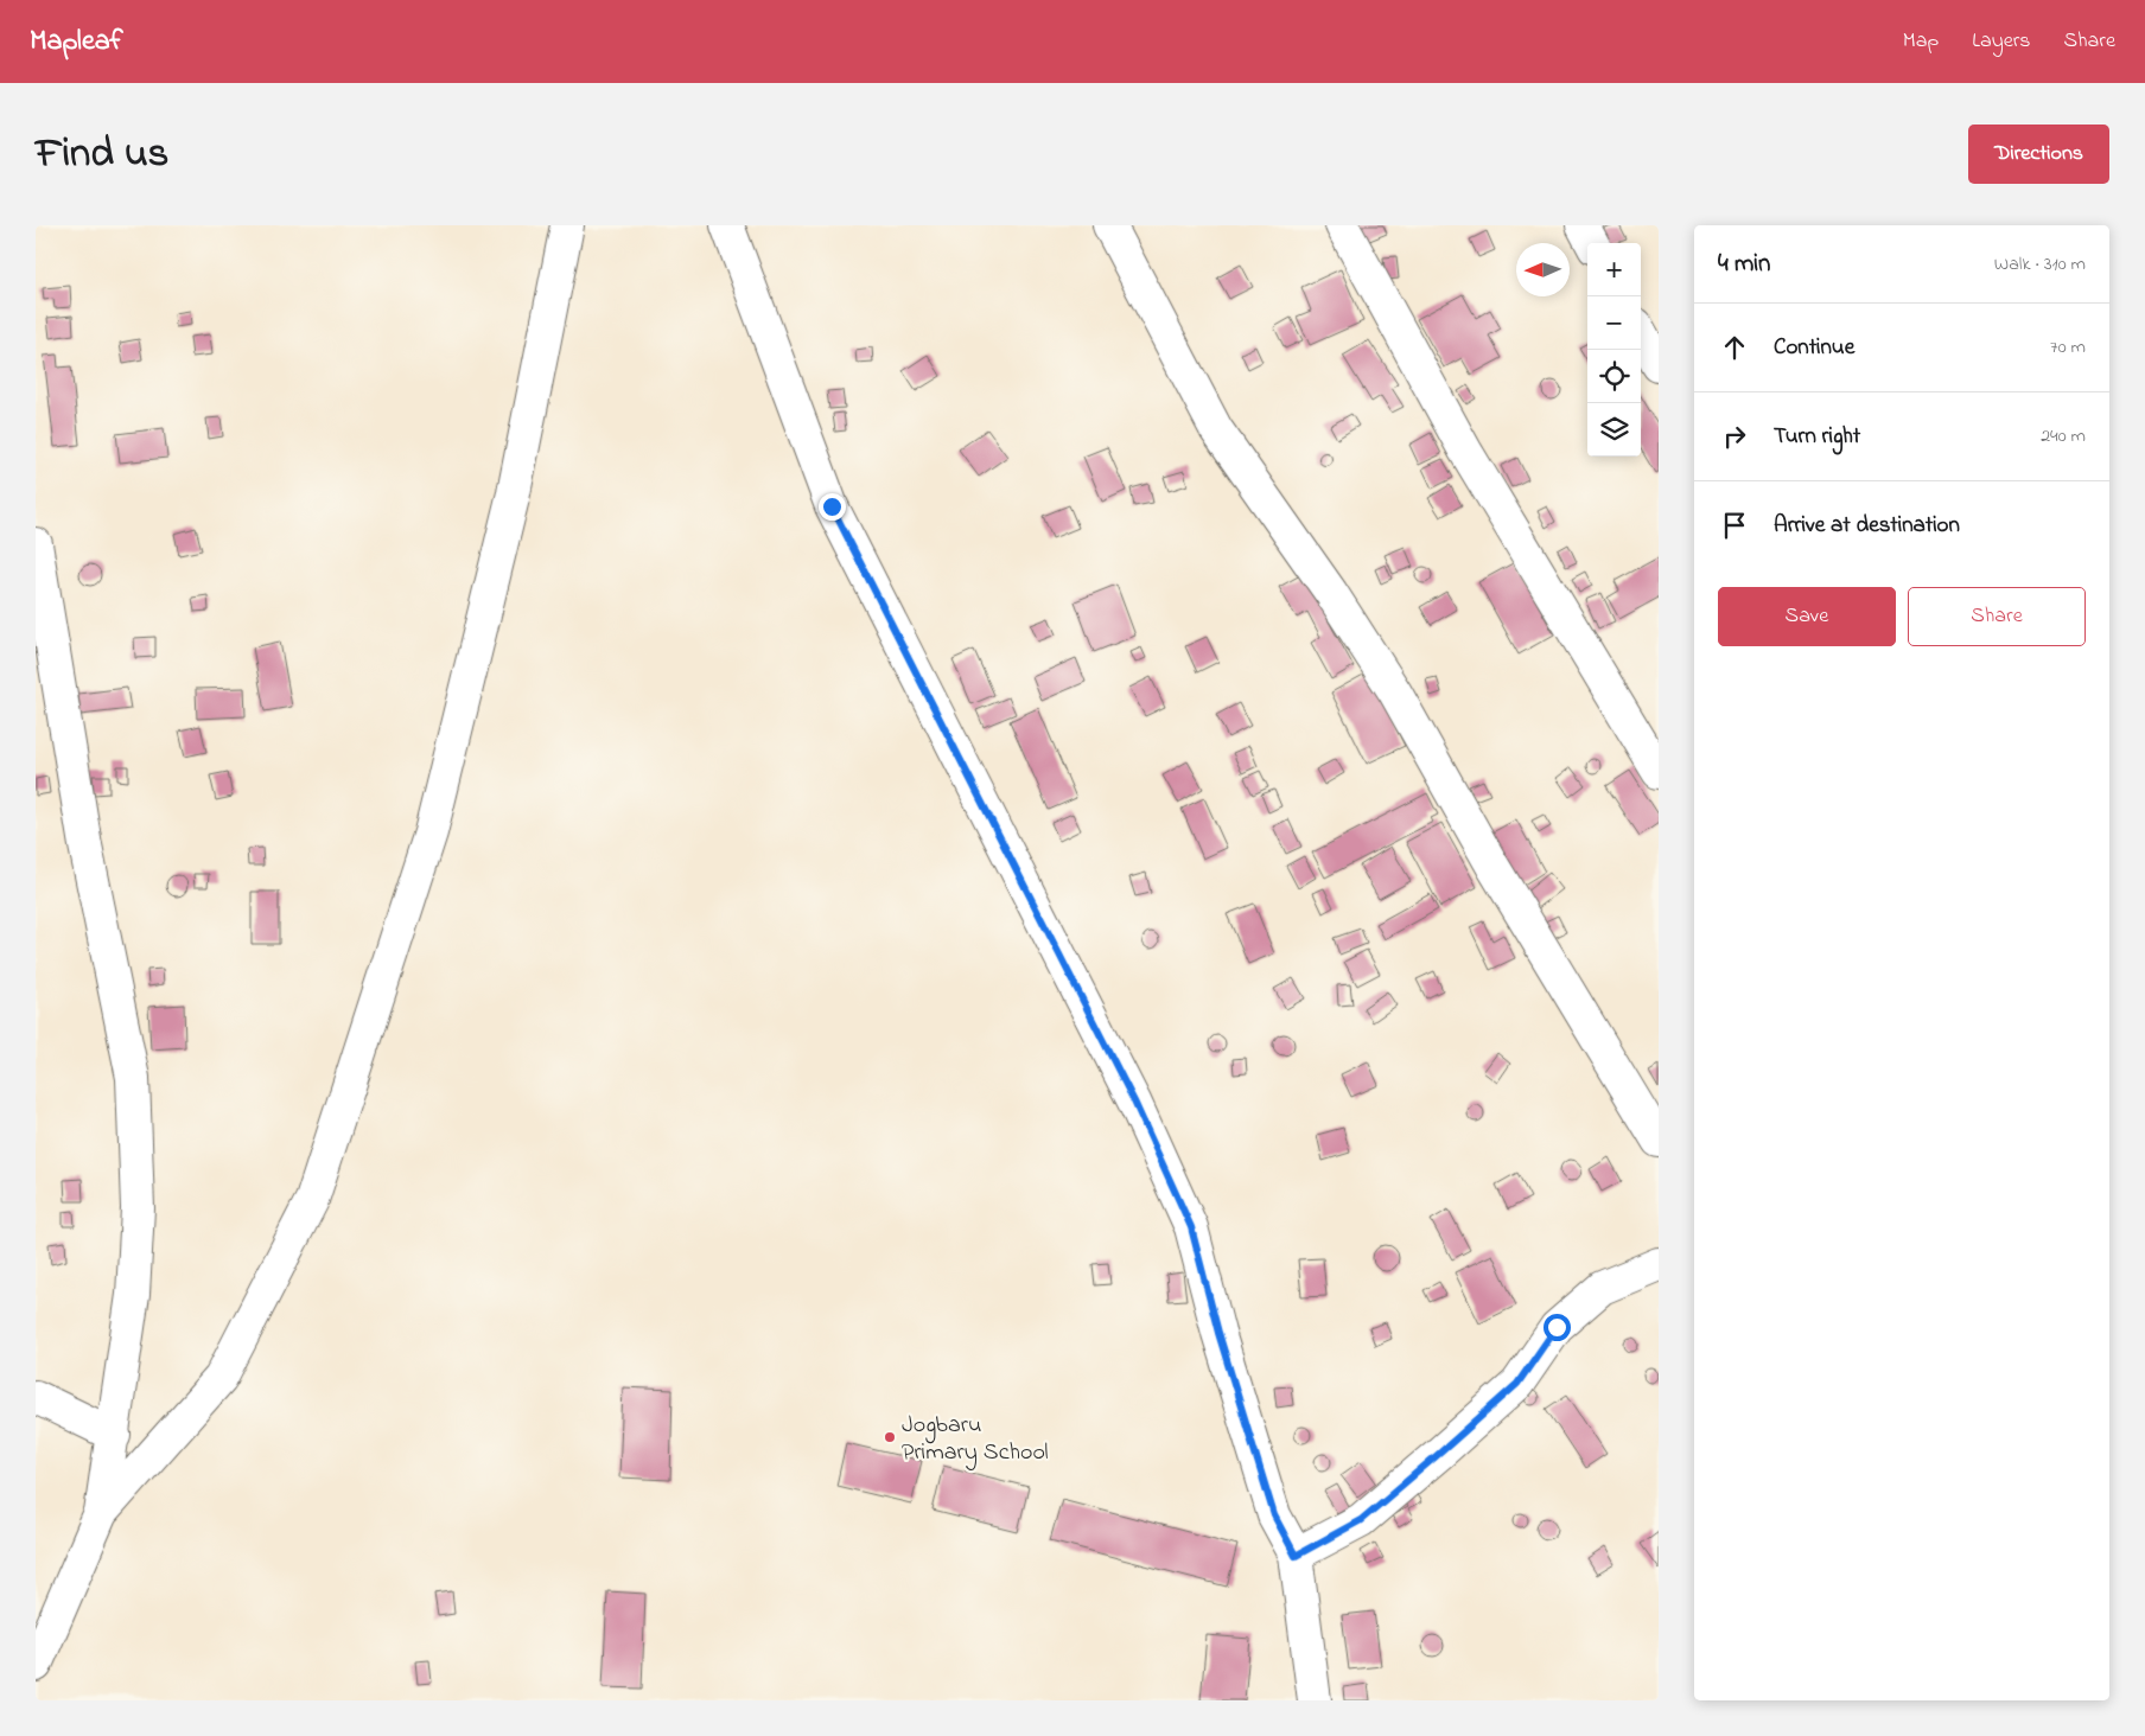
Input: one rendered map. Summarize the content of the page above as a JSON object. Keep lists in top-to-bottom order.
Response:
{
  "places": ["Jogbaru Primary School"],
  "north": "left",
  "page": {
    "header": "Mapleaf",
    "nav": ["Map", "Layers", "Share"],
    "title": "Find us",
    "buttons": [
      "Directions",
      ["Save", "Share"]
    ],
    "heading": ["4 min", "Walk · 310 m"],
    "map_buttons": ["+", "−"],
    "list": [
      ["Continue", "70 m"],
      ["Turn right", "240 m"],
      "Arrive at destination"
    ]
  }
}
